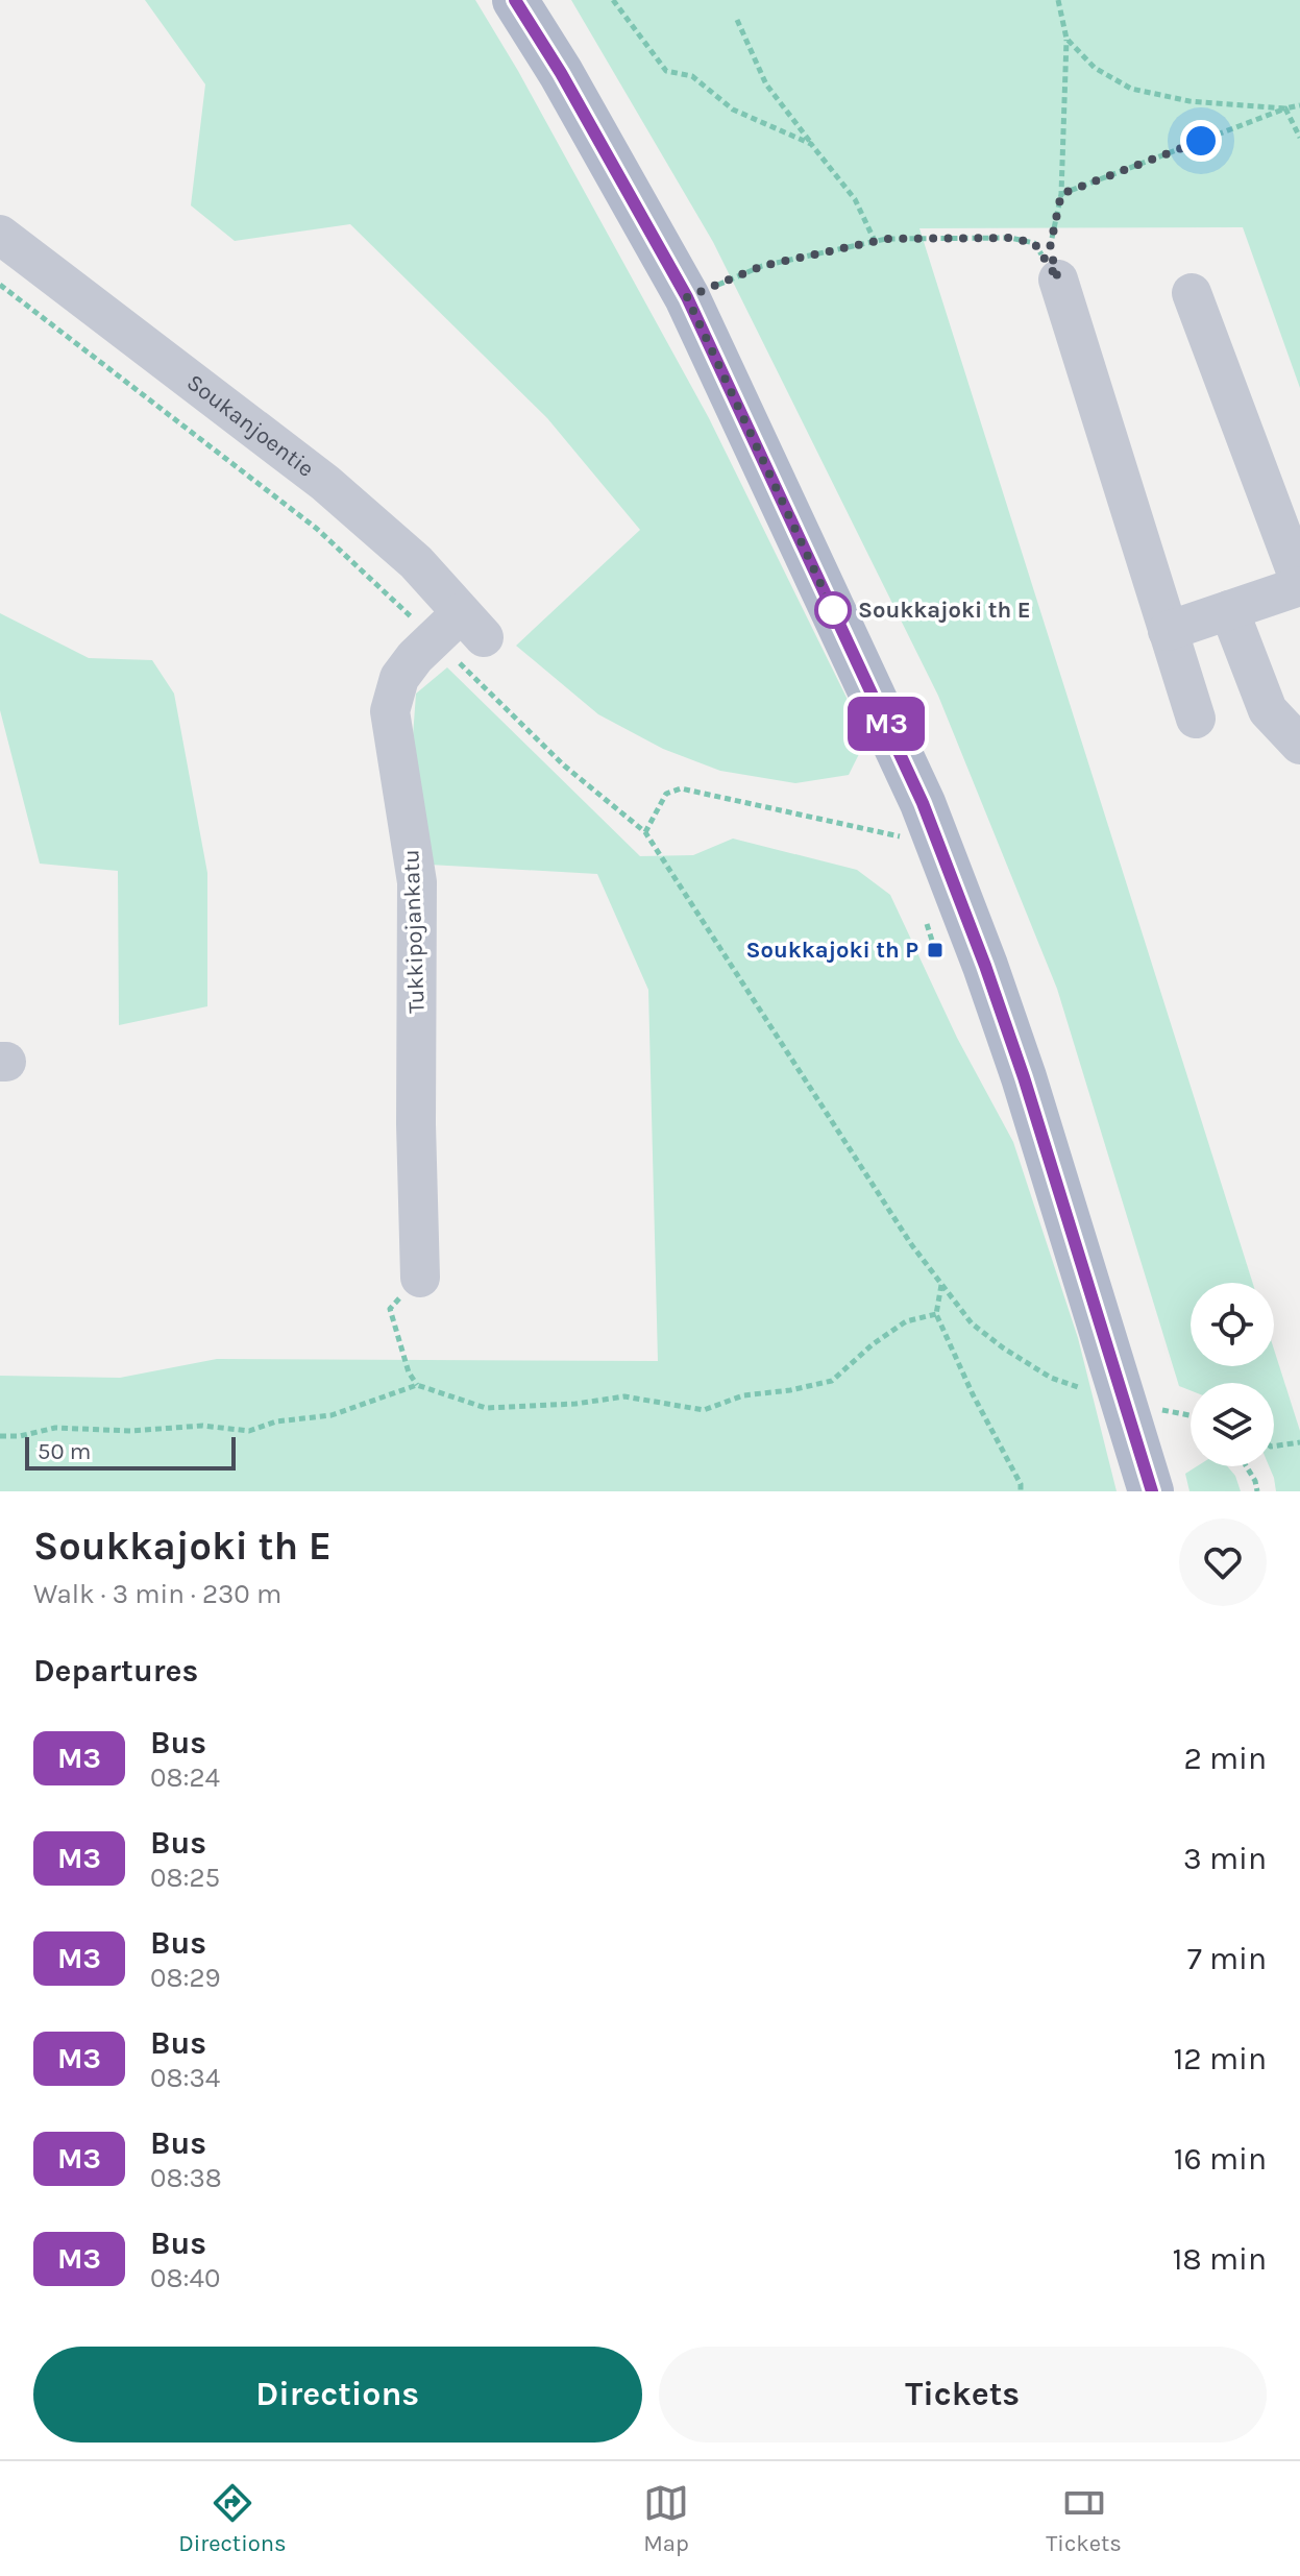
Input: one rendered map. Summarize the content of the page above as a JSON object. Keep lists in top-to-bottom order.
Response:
{
  "streets": {
    "street": ["Soukanjoentie", "Tukkipojankatu"]
  },
  "crossings": [
    ["Soukanjoentie", "Tukkipojankatu"]
  ],
  "places": {
    "other": ["Soukkajoki th E"],
    "transit": ["Soukkajoki th P"]
  },
  "lines": ["bus line M3"],
  "scale_bar": "50 m",
  "page": {
    "on_map": "M3",
    "scale": "50 m",
    "heading": [
      ["Soukkajoki th E", "Walk · 3 min · 230 m"],
      "Departures"
    ],
    "list": [
      {
        "mark": "M3",
        "name": "Bus",
        "note": "08:24",
        "value": "2 min"
      },
      {
        "mark": "M3",
        "name": "Bus",
        "note": "08:25",
        "value": "3 min"
      },
      {
        "mark": "M3",
        "name": "Bus",
        "note": "08:29",
        "value": "7 min"
      },
      {
        "mark": "M3",
        "name": "Bus",
        "note": "08:34",
        "value": "12 min"
      },
      {
        "mark": "M3",
        "name": "Bus",
        "note": "08:38",
        "value": "16 min"
      },
      {
        "mark": "M3",
        "name": "Bus",
        "note": "08:40",
        "value": "18 min"
      }
    ],
    "buttons": ["Directions", "Tickets"],
    "tabs": ["Directions", "Map", "Tickets"]
  }
}
